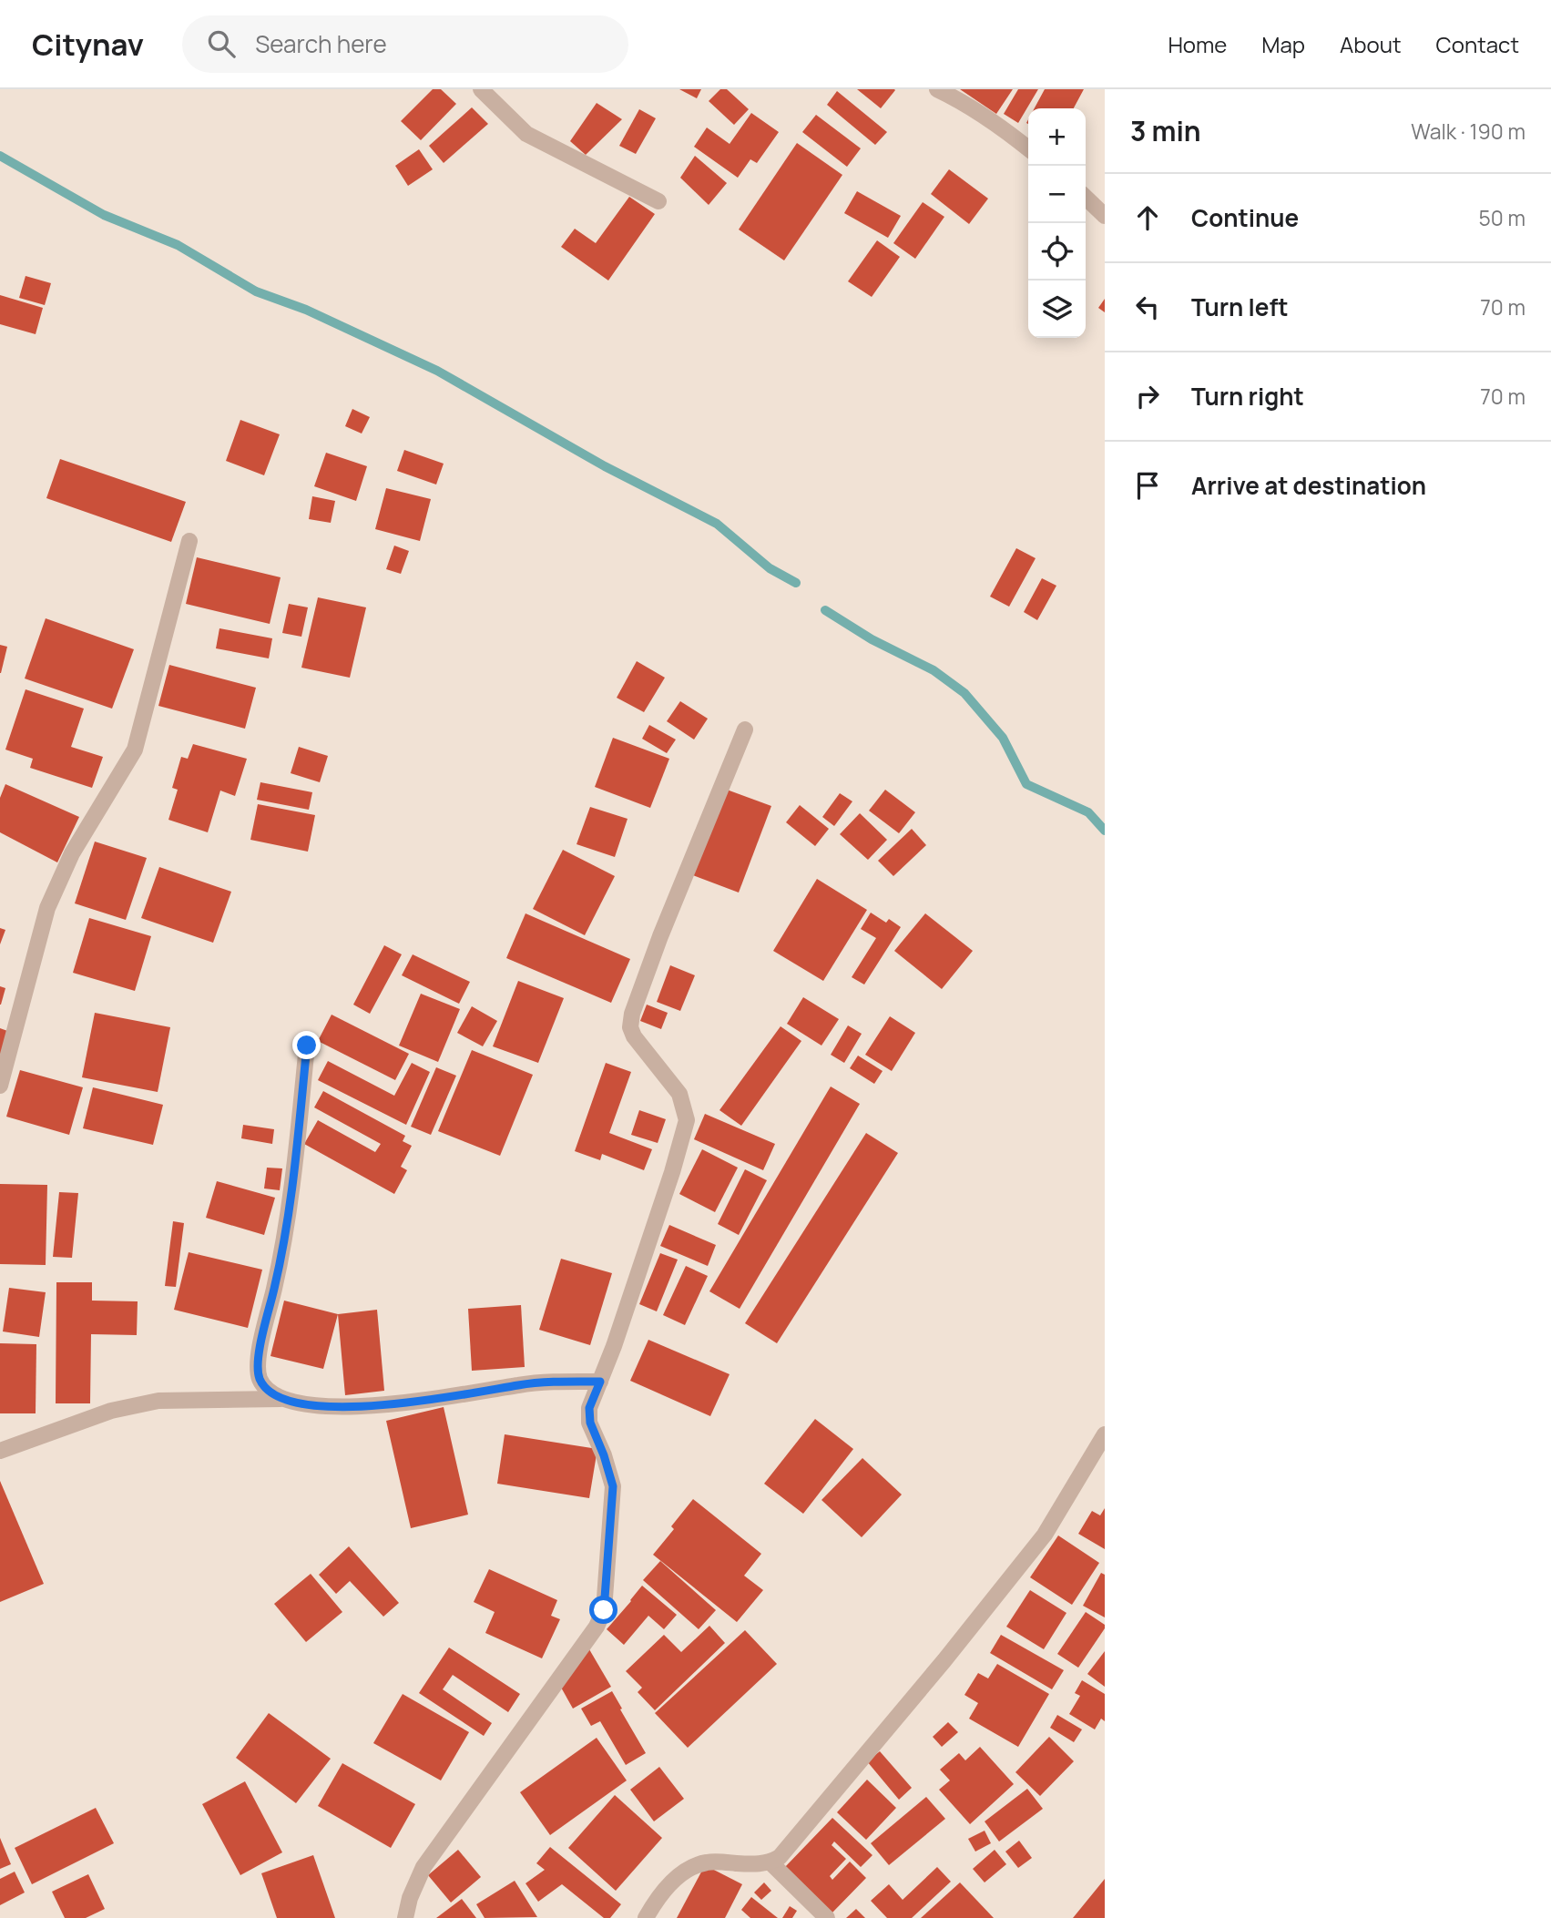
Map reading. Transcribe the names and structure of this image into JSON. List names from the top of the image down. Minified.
{"page":{"header":"Citynav","search":"Search here","nav":["Home","Map","About","Contact"],"heading":["3 min","Walk · 190 m"],"map_buttons":["+","−"],"list":[["Continue","50 m"],["Turn left","70 m"],["Turn right","70 m"],"Arrive at destination"]}}
